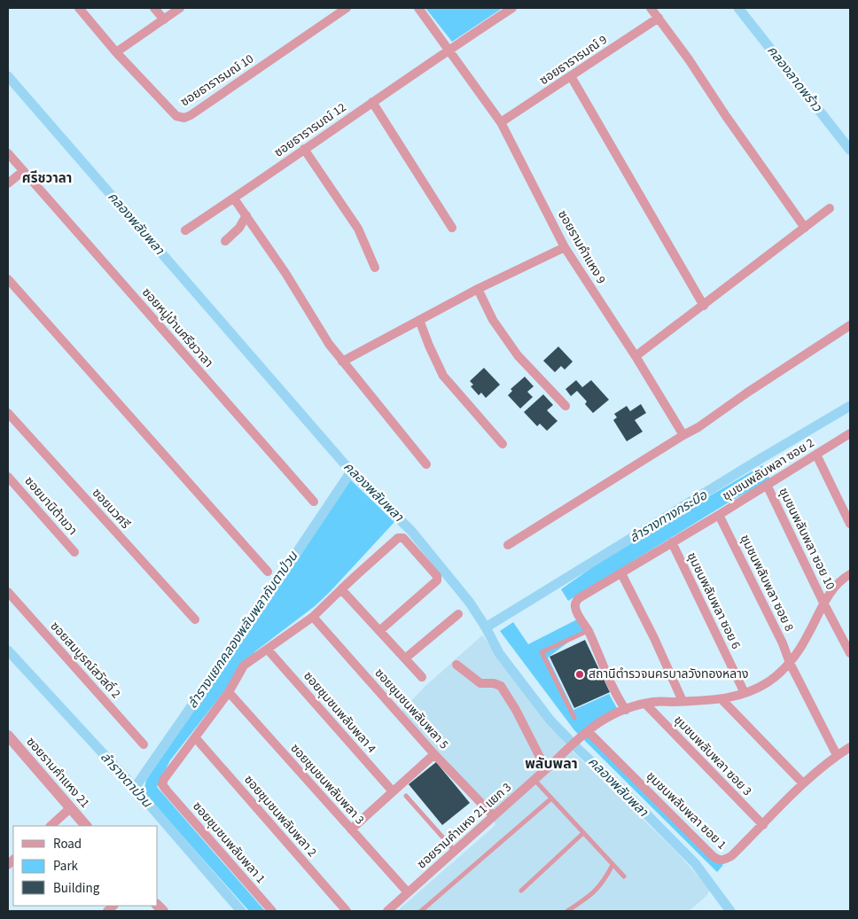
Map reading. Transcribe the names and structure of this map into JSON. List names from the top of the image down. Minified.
{"streets":{"street":["ซอยธารารมณ์ 9","ซอยธารารมณ์ 10","ซอยธารารมณ์ 12","ซอยรามคำแหง 9","ซอยหมู่บ้านศรีชวาลา","ชุมชนพลับพลา ซอย 2","ซอยมานิต้าขวา","ซอยนวศรี","ชุมชนพลับพลา ซอย 10","ชุมชนพลับพลา ซอย 8","ชุมชนพลับพลา ซอย 6","ซอยสมบูรณ์สวัสดิ์ 2","ซอยชุมชนพลับพลา 5","ซอยชุมชนพลับพลา 4","ชุมชนพลับพลา ซอย 3","ซอยรามคำแหง 21","ซอยชุมชนพลับพลา 3","ชุมชนพลับพลา ซอย 1","ซอยชุมชนพลับพลา 2","ซอยรามคำแหง 21 แยก 3","ซอยชุมชนพลับพลา 1"]},"crossings":[["ซอยธารารมณ์ 9","ซอยรามคำแหง 9"],["ซอยธารารมณ์ 12","ซอยรามคำแหง 9"],["ชุมชนพลับพลา ซอย 2","ชุมชนพลับพลา ซอย 10"],["ชุมชนพลับพลา ซอย 2","ชุมชนพลับพลา ซอย 8"],["ชุมชนพลับพลา ซอย 2","ชุมชนพลับพลา ซอย 6"],["ชุมชนพลับพลา ซอย 2","ซอยรามคำแหง 21 แยก 3"],["ชุมชนพลับพลา ซอย 10","ซอยรามคำแหง 21 แยก 3"],["ชุมชนพลับพลา ซอย 8","ชุมชนพลับพลา ซอย 1"],["ชุมชนพลับพลา ซอย 8","ซอยรามคำแหง 21 แยก 3"],["ชุมชนพลับพลา ซอย 6","ซอยรามคำแหง 21 แยก 3"],["ซอยชุมชนพลับพลา 5","ซอยรามคำแหง 21 แยก 3"],["ชุมชนพลับพลา ซอย 3","ชุมชนพลับพลา ซอย 1"],["ชุมชนพลับพลา ซอย 3","ซอยรามคำแหง 21 แยก 3"],["ซอยชุมชนพลับพลา 3","ซอยรามคำแหง 21 แยก 3"],["ชุมชนพลับพลา ซอย 1","ซอยรามคำแหง 21 แยก 3"],["ซอยชุมชนพลับพลา 2","ซอยชุมชนพลับพลา 1"]],"districts":["ศรีชวาลา","พลับพลา"],"water":["คลองลาดพร้าว","คลองพลับพลา","ลำรางทางกระบือ","ลำรางแยกคลองพลับพลากับตาป่วน","ลำรางตาป่วน"],"places":["สถานีตำรวจนครบาลวังทองหลาง"],"legend":["Road","Park","Building"]}
